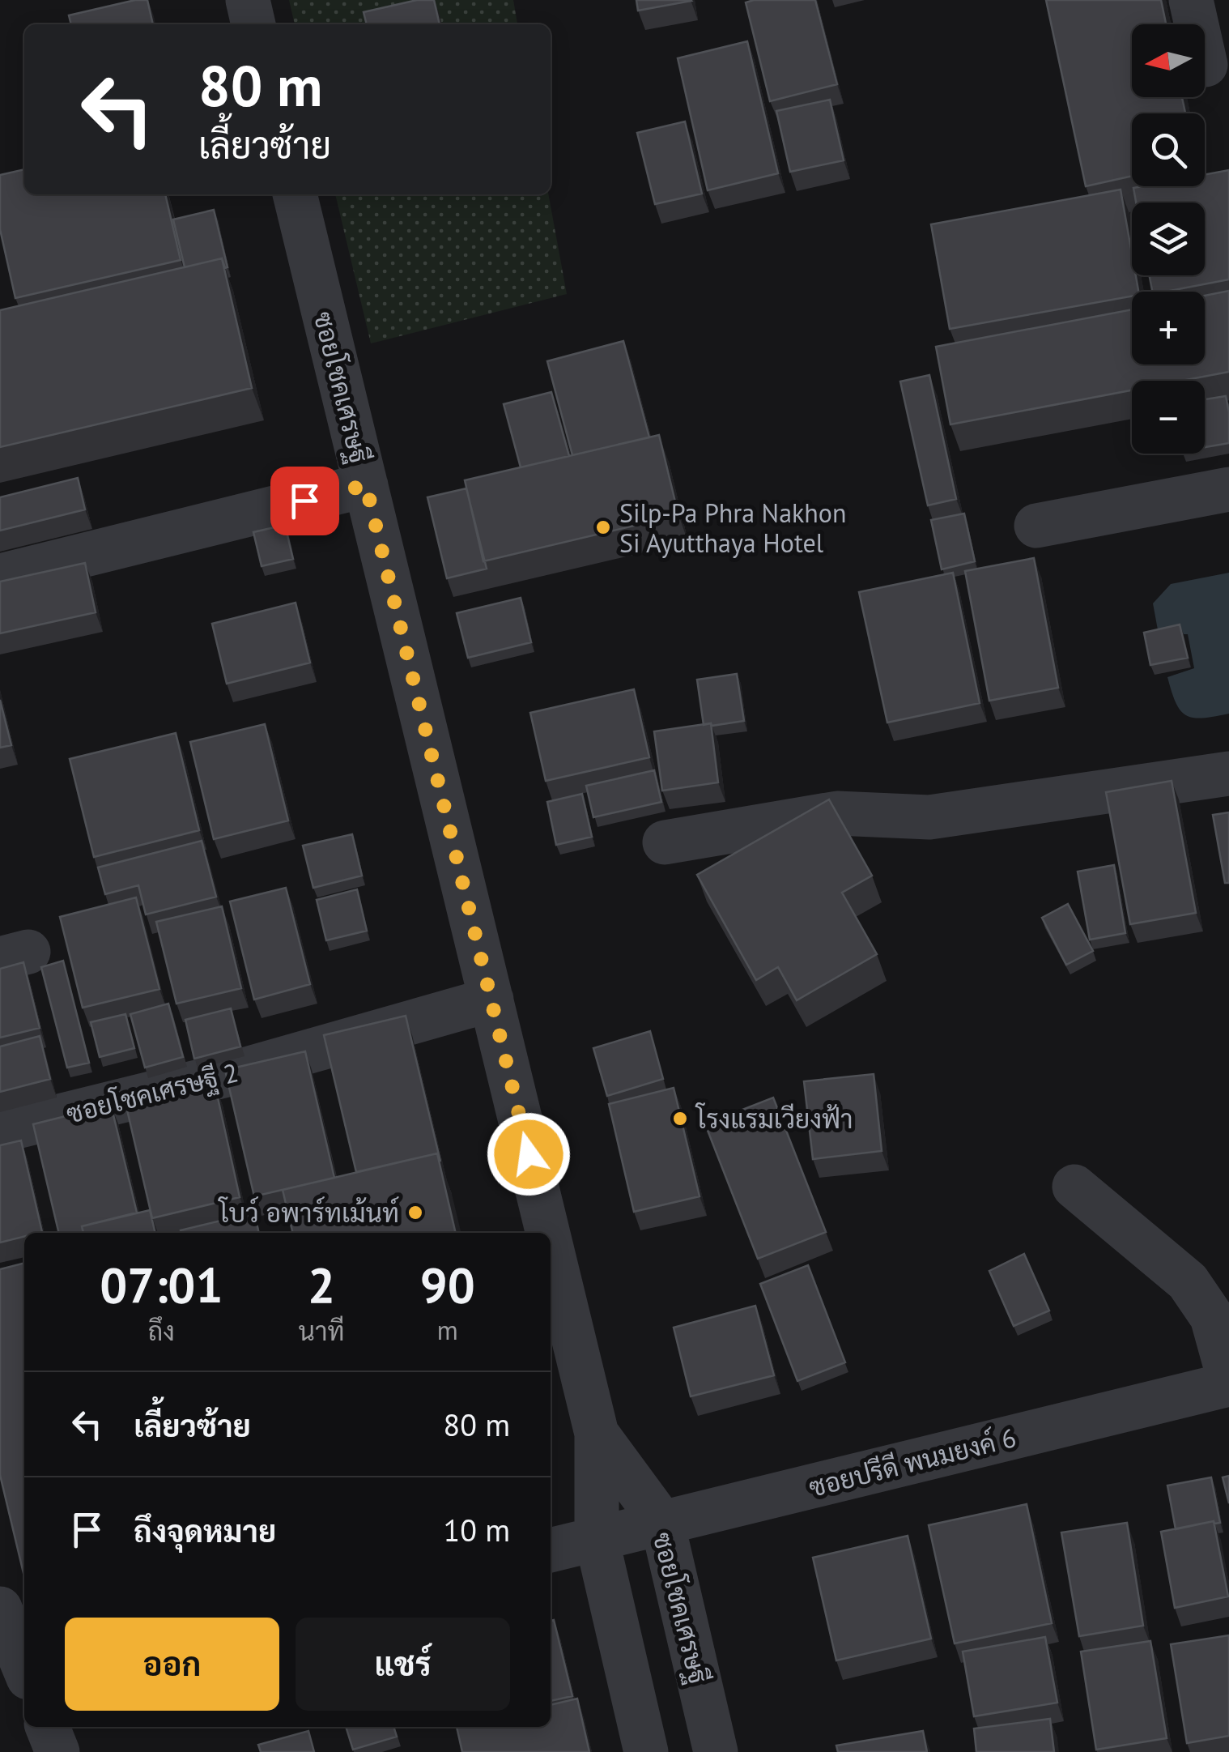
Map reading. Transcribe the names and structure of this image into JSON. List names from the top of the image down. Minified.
{"streets":{"street":["ซอยโชคเศรษฐี","ซอยโชคเศรษฐี 2","ซอยปรีดี พนมยงค์ 6"]},"crossings":[["ซอยโชคเศรษฐี","ซอยโชคเศรษฐี 2"],["ซอยโชคเศรษฐี","ซอยปรีดี พนมยงค์ 6"]],"places":["Silp-Pa Phra Nakhon Si Ayutthaya Hotel","โรงแรมเวียงฟ้า","โบว์ อพาร์ทเม้นท์"],"north":"left","page":{"map_buttons":["+","−"],"turn":["80 m","เลี้ยวซ้าย"],"eta":["07:01","ถึง","2","นาที","90","m"],"list":[{"name":"เลี้ยวซ้าย","value":"80 m"},{"name":"ถึงจุดหมาย","value":"10 m"}],"buttons":["ออก","แชร์"]}}
